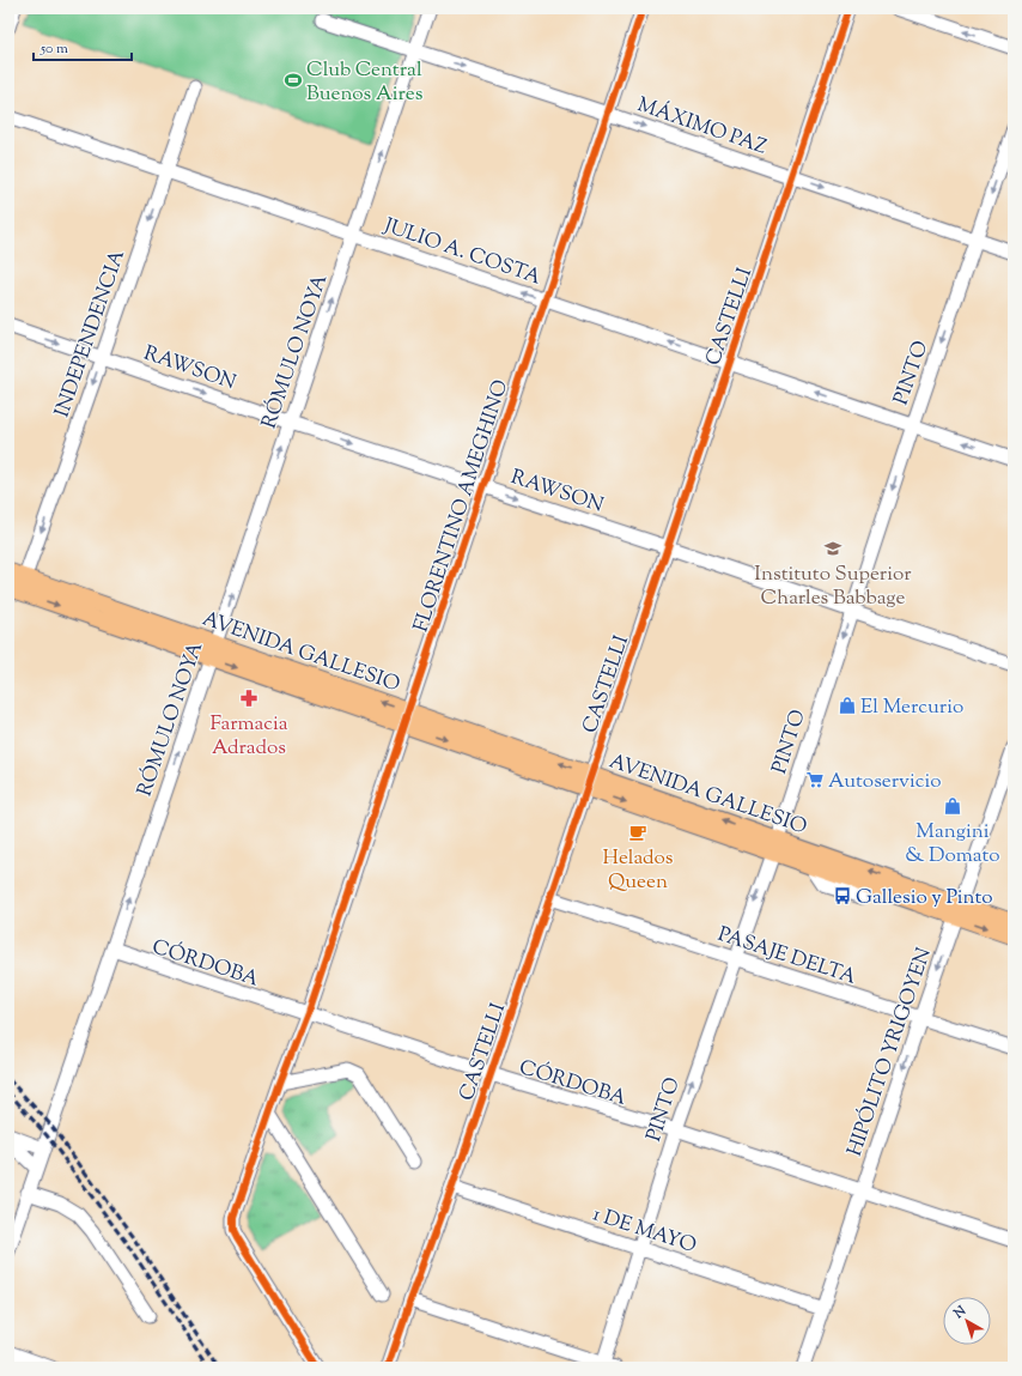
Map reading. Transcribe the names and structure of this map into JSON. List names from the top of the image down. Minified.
{"streets":{"main road":["AVENIDA GALLESIO"],"street":["MÁXIMO PAZ","JULIO A. COSTA","CASTELLI","INDEPENDENCIA","RÓMULO NOYA","RAWSON","PINTO","FLORENTINO AMEGHINO","PASAJE DELTA","CÓRDOBA","HIPÓLITO YRIGOYEN","1 DE MAYO"]},"crossings":[["MÁXIMO PAZ","CASTELLI"],["MÁXIMO PAZ","RÓMULO NOYA"],["MÁXIMO PAZ","PINTO"],["MÁXIMO PAZ","FLORENTINO AMEGHINO"],["JULIO A. COSTA","CASTELLI"],["JULIO A. COSTA","INDEPENDENCIA"],["JULIO A. COSTA","RÓMULO NOYA"],["JULIO A. COSTA","PINTO"],["JULIO A. COSTA","FLORENTINO AMEGHINO"],["CASTELLI","RAWSON"],["CASTELLI","AVENIDA GALLESIO"],["CASTELLI","PASAJE DELTA"],["CASTELLI","CÓRDOBA"],["CASTELLI","1 DE MAYO"],["INDEPENDENCIA","RAWSON"],["INDEPENDENCIA","AVENIDA GALLESIO"],["RÓMULO NOYA","RAWSON"],["RÓMULO NOYA","AVENIDA GALLESIO"],["RÓMULO NOYA","CÓRDOBA"],["RAWSON","PINTO"],["RAWSON","FLORENTINO AMEGHINO"],["PINTO","AVENIDA GALLESIO"],["PINTO","PASAJE DELTA"],["PINTO","CÓRDOBA"],["PINTO","1 DE MAYO"],["FLORENTINO AMEGHINO","AVENIDA GALLESIO"],["FLORENTINO AMEGHINO","CÓRDOBA"],["AVENIDA GALLESIO","HIPÓLITO YRIGOYEN"],["PASAJE DELTA","HIPÓLITO YRIGOYEN"],["CÓRDOBA","HIPÓLITO YRIGOYEN"],["HIPÓLITO YRIGOYEN","1 DE MAYO"]],"one_way":["MÁXIMO PAZ","JULIO A. COSTA","INDEPENDENCIA","RÓMULO NOYA","RAWSON","HIPÓLITO YRIGOYEN"],"places":{"sports":["Club Central Buenos Aires"],"school or university":["Instituto Superior Charles Babbage"],"pharmacy":["Farmacia Adrados"],"shop":["El Mercurio","Mangini & Domato"],"supermarket":["Autoservicio"],"cafe":["Helados Queen"],"bus stop":["Gallesio y Pinto"]},"scale_bar":"50 m","north":"top left"}
